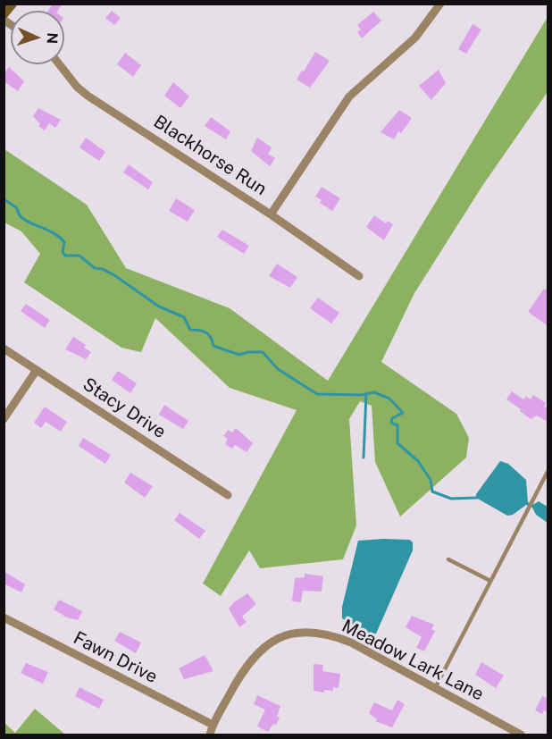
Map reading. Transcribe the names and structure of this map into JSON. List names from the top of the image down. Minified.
{"streets":{"street":["Blackhorse Run","Stacy Drive","Fawn Drive","Meadow Lark Lane"]},"crossings":[["Fawn Drive","Meadow Lark Lane"]],"north":"right"}
